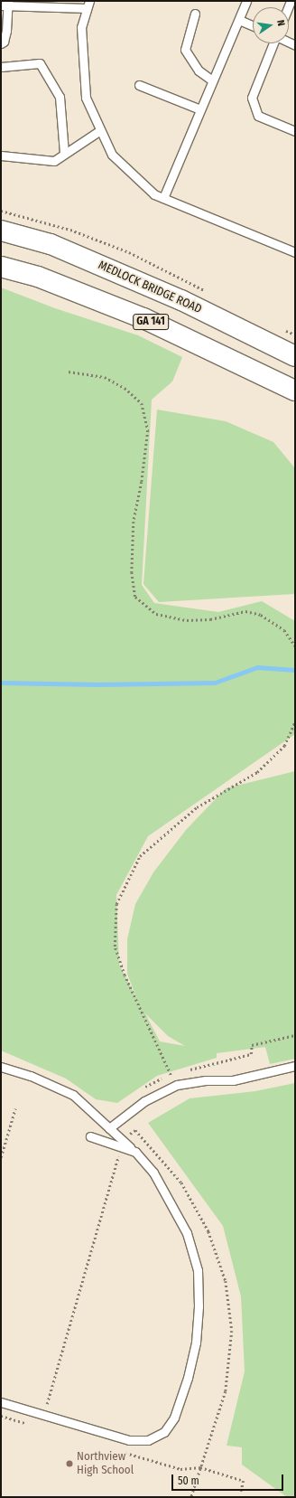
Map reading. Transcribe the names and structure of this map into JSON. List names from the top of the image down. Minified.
{"streets":{"highway":["MEDLOCK BRIDGE ROAD","GA 141"]},"places":["Northview High School"],"scale_bar":"50 m","north":"right"}
